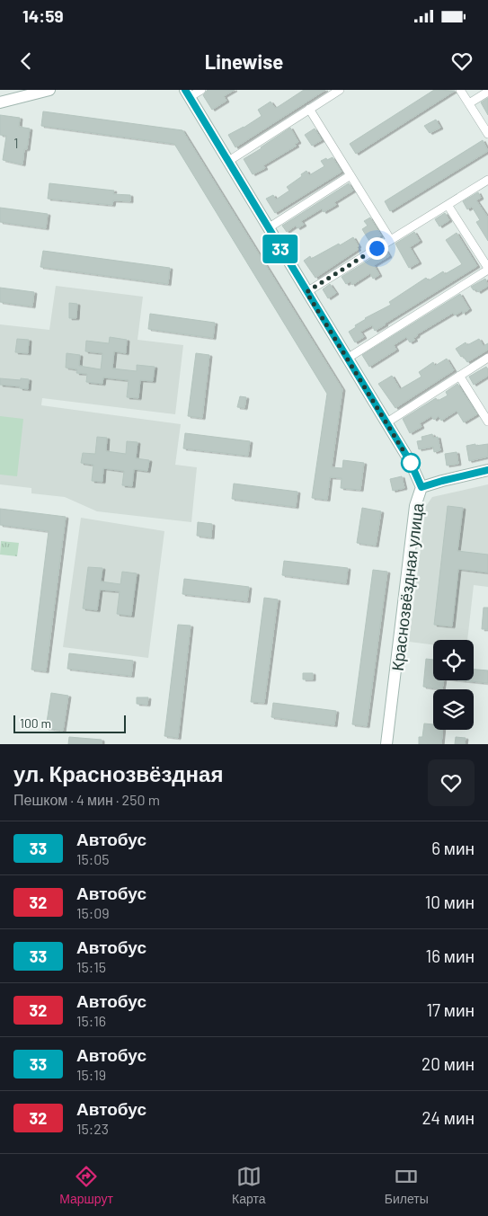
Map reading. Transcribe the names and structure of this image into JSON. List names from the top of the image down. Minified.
{"streets":{"street":["Краснозвёздная улица"]},"lines":["bus line 33"],"house_numbers":["1"],"scale_bar":"100 m","page":{"status":"14:59","header":"Linewise","on_map":"33","scale":"100 m","heading":["ул. Краснозвёздная","Пешком · 4 мин · 250 m"],"list":[{"mark":"33","name":"Автобус","note":"15:05","value":"6 мин"},{"mark":"32","name":"Автобус","note":"15:09","value":"10 мин"},{"mark":"33","name":"Автобус","note":"15:15","value":"16 мин"},{"mark":"32","name":"Автобус","note":"15:16","value":"17 мин"},{"mark":"33","name":"Автобус","note":"15:19","value":"20 мин"},{"mark":"32","name":"Автобус","note":"15:23","value":"24 мин"}],"tabs":["Маршрут","Карта","Билеты"]}}
